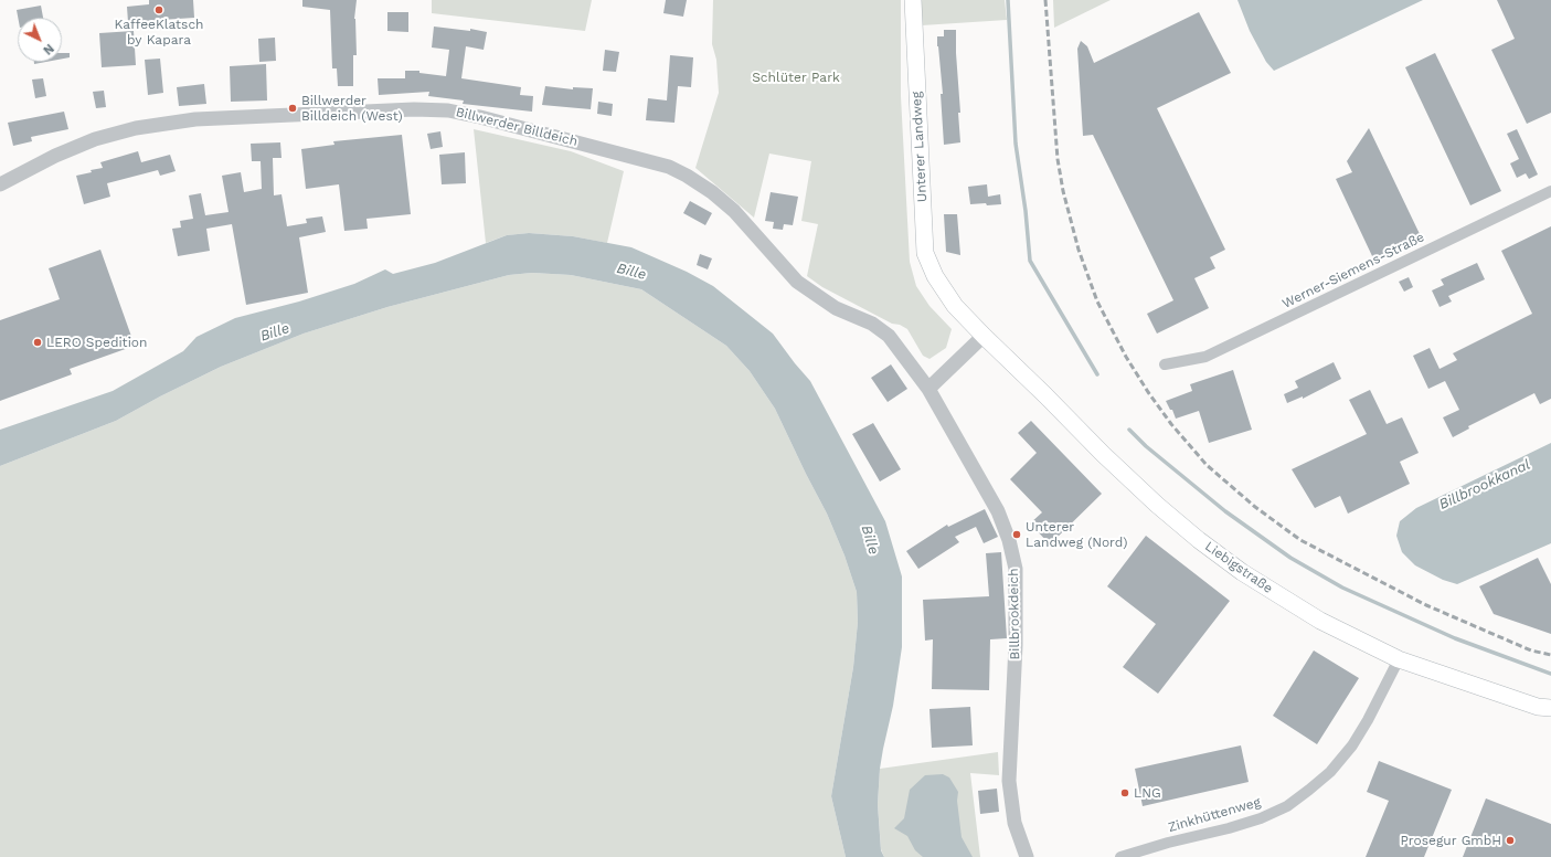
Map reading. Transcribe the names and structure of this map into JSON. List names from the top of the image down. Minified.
{"streets":{"main road":["Unterer Landweg","Liebigstraße"],"street":["Billwerder Billdeich","Werner-Siemens-Straße","Billbrookdeich","Zinkhüttenweg"]},"crossings":[["Billwerder Billdeich","Billbrookdeich"],["Unterer Landweg","Liebigstraße"],["Liebigstraße","Zinkhüttenweg"]],"water":["Bille","Billbrookkanal"],"parks":["Schlüter Park"],"places":["KaffeeKlatsch by Kapara","Billwerder Billdeich (West)","LERO Spedition","Unterer Landweg (Nord)","LNG","Prosegur GmbH"],"north":"bottom right"}
